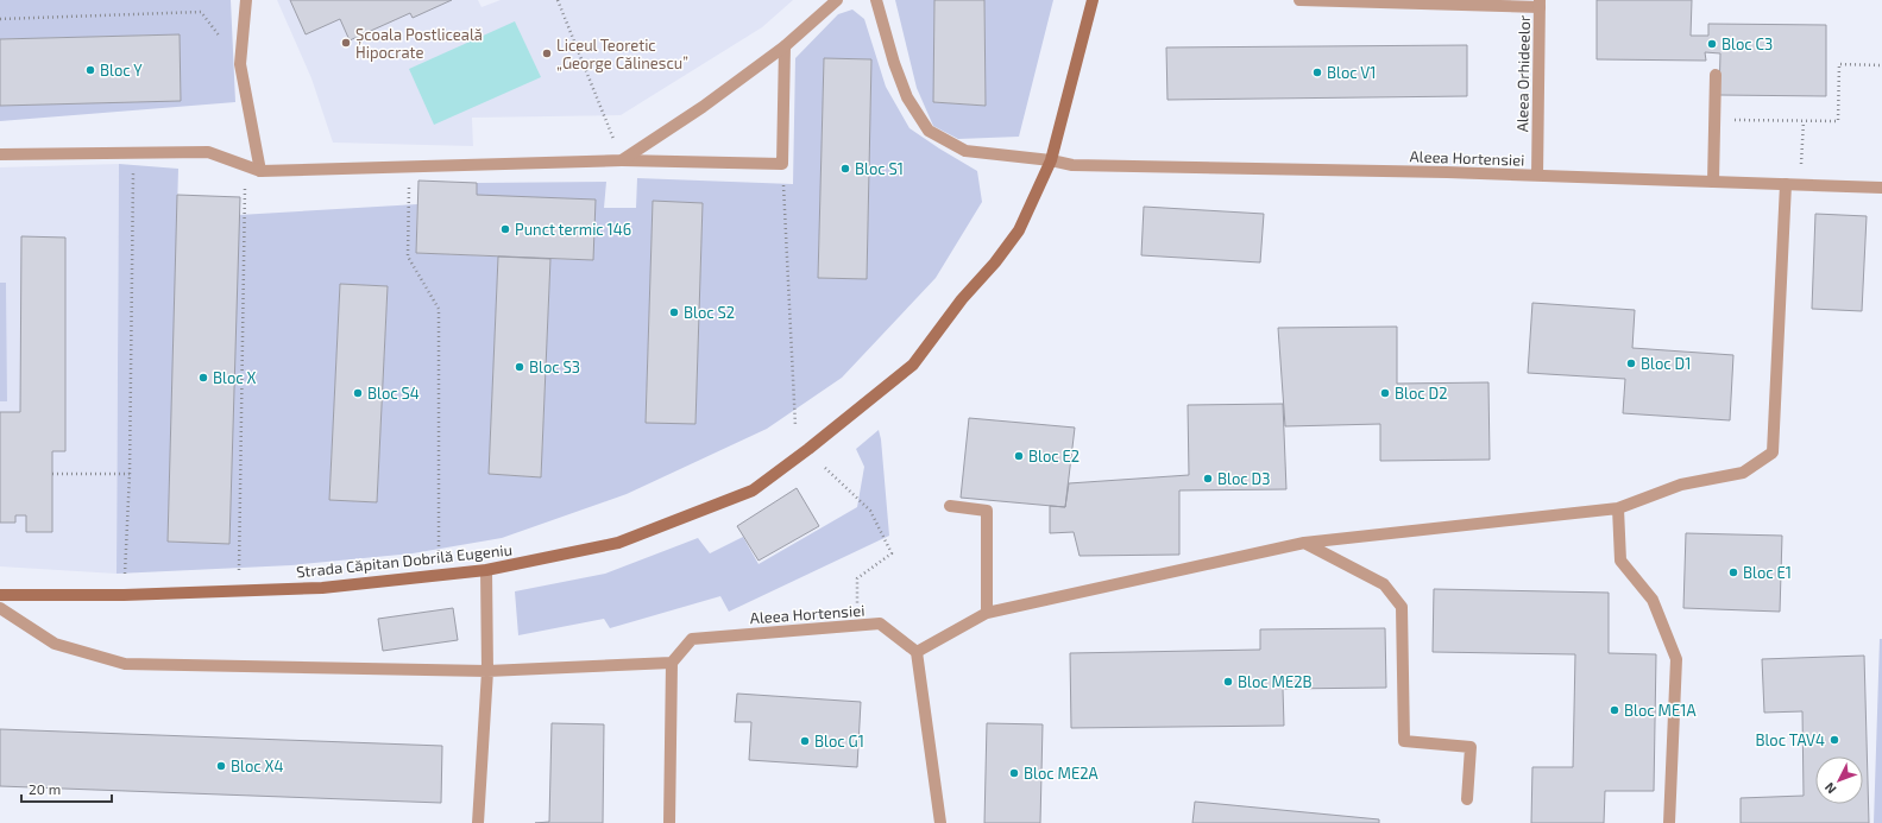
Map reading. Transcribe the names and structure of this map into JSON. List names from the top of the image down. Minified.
{"streets":{"street":["Aleea Orhideelor","Aleea Hortensiei","Strada Căpitan Dobrilă Eugeniu"]},"crossings":[["Aleea Orhideelor","Aleea Hortensiei"],["Aleea Hortensiei","Strada Căpitan Dobrilă Eugeniu"]],"places":["Școala Postliceală Hipocrate","Bloc C3","Liceul Teoretic „George Călinescu”","Bloc Y","Bloc V1","Bloc S1","Punct termic 146","Bloc S2","Bloc D1","Bloc S3","Bloc X","Bloc S4","Bloc D2","Bloc E2","Bloc D3","Bloc E1","Bloc ME2B","Bloc ME1A","Bloc TAV4","Bloc G1","Bloc X4","Bloc ME2A"],"scale_bar":"20 m","north":"bottom left"}
